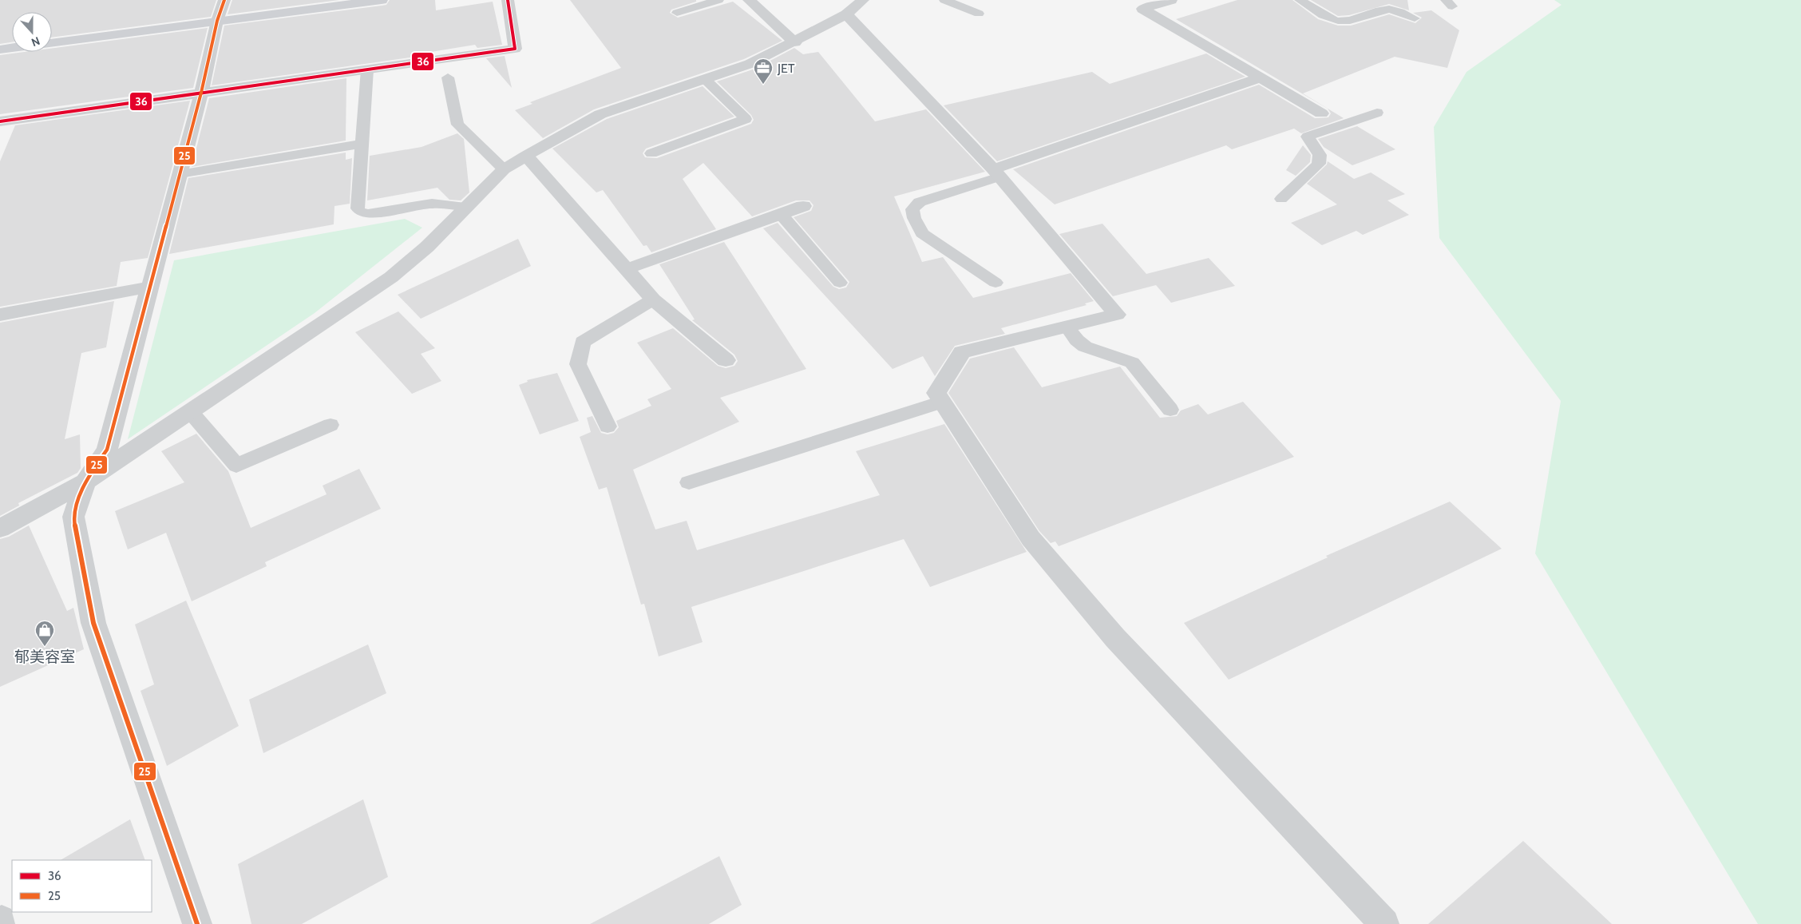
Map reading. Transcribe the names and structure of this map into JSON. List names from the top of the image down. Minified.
{"places":{"office":["JET"],"shop":["郁美容室"]},"lines":["transit line 36","transit line 25"],"legend":["36","25"],"north":"bottom"}
